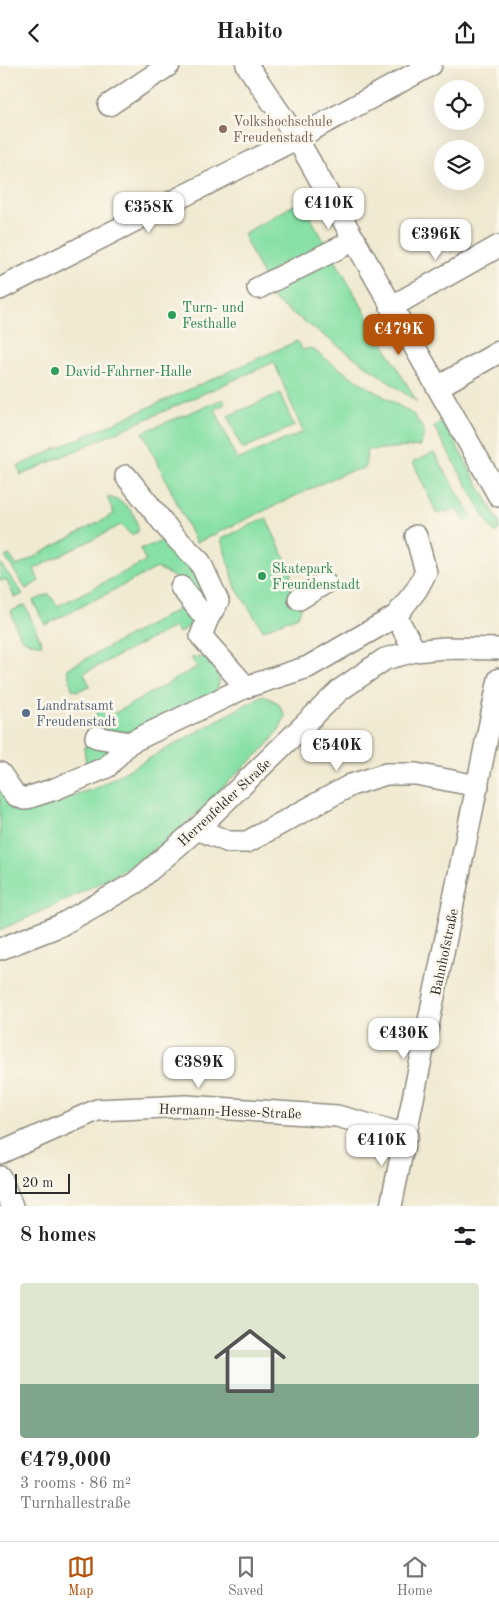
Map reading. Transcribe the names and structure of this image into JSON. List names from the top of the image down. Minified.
{"streets":{"street":["Herrenfelder Straße","Bahnhofstraße","Hermann-Hesse-Straße"]},"crossings":[["Bahnhofstraße","Hermann-Hesse-Straße"]],"places":["Volkshochschule Freudenstadt","Turn- und Festhalle","David-Fahrner-Halle","Skatepark Freundenstadt","Landratsamt Freudenstadt"],"scale_bar":"20 m","page":{"header":"Habito","price":["€410K","€358K","€396K","€479K","€540K","€430K","€389K","€410K"],"scale":"20 m","heading":"8 homes","list":[{"name":"€479,000","note":"3 rooms · 86 m² · Turnhallestraße"}],"tabs":["Map","Saved","Home"]}}
